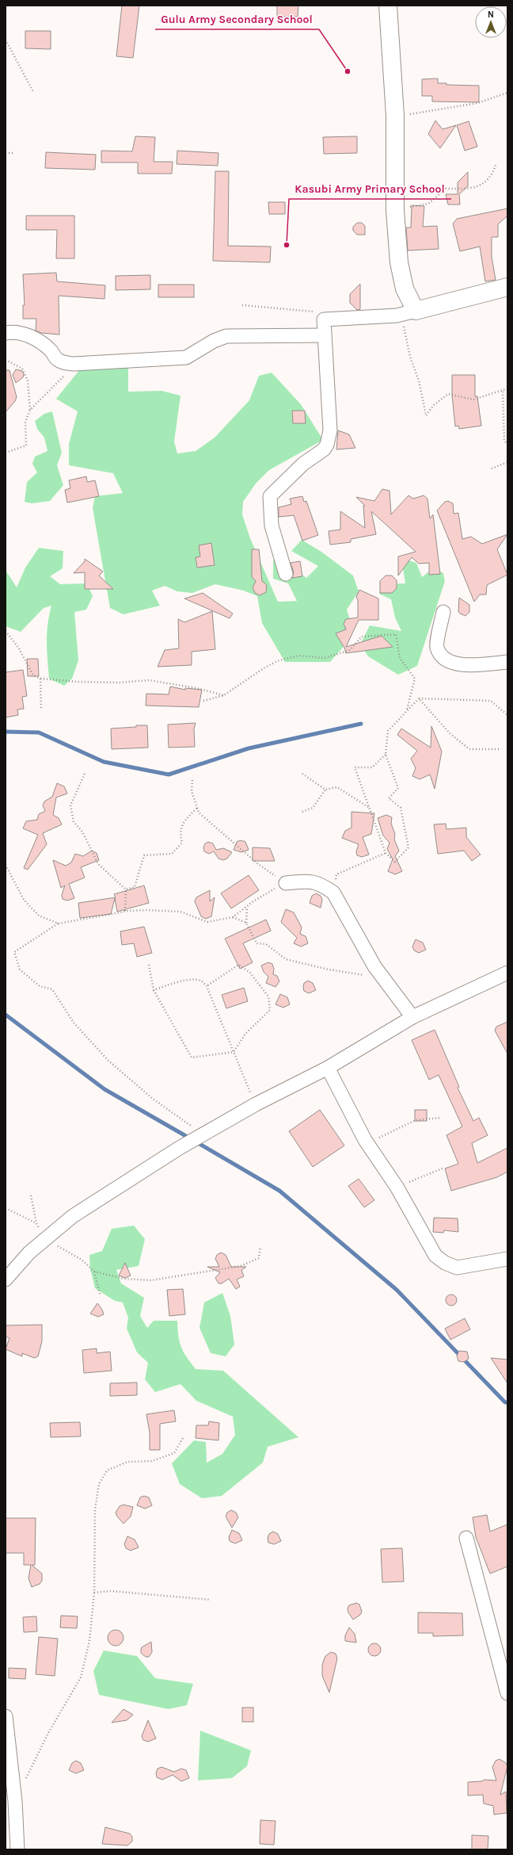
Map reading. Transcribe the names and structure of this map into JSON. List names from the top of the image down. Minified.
{"places":["Gulu Army Secondary School","Kasubi Army Primary School"],"north":"top"}
